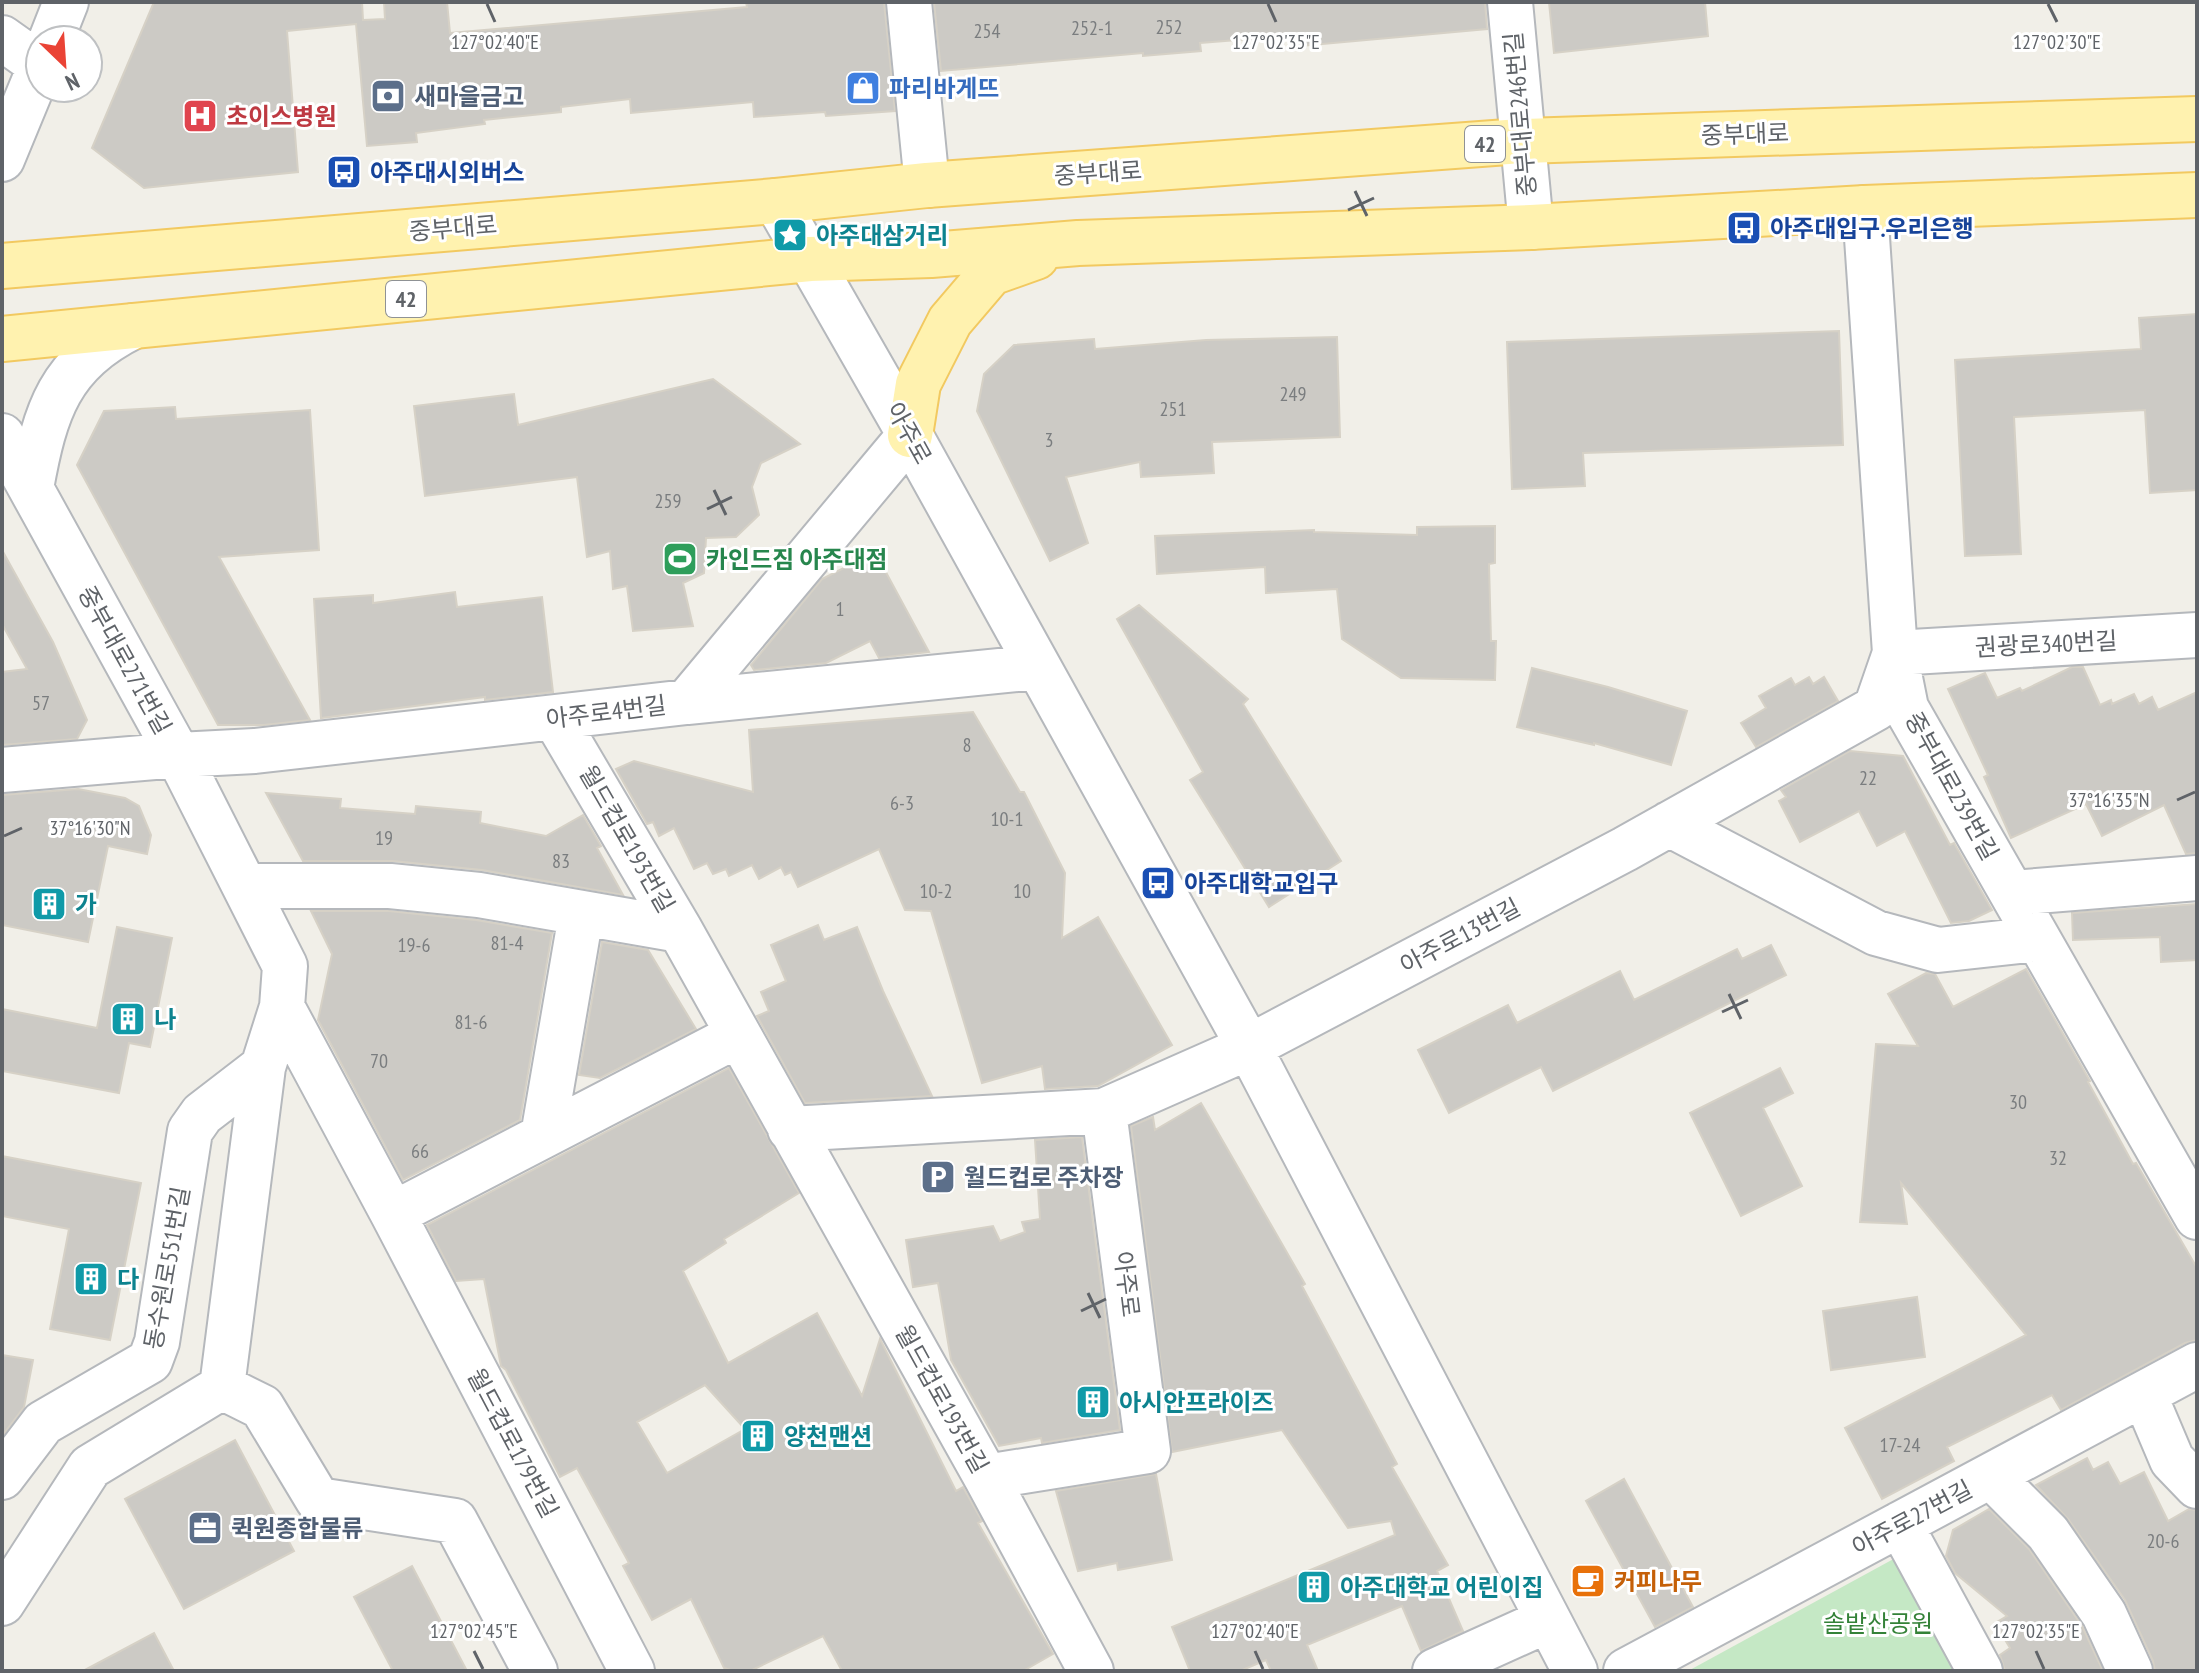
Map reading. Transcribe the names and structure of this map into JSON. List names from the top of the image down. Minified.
{"streets":{"main road":["중부대로","42"],"street":["중부대로246번길","아주로","권광로340번길","중부대로271번길","아주로4번길","중부대로239번길","월드컵로193번길","아주로13번길","동수원로551번길","월드컵로179번길","아주로27번길"]},"crossings":[["중부대로246번길","중부대로"],["중부대로246번길","42"],["중부대로","아주로"],["42","아주로"],["42","중부대로239번길"],["아주로","아주로4번길"],["아주로","월드컵로193번길"],["아주로","아주로13번길"],["권광로340번길","중부대로239번길"],["권광로340번길","아주로13번길"],["중부대로271번길","아주로4번길"],["중부대로271번길","동수원로551번길"],["중부대로271번길","월드컵로179번길"],["아주로4번길","월드컵로193번길"],["중부대로239번길","아주로13번길"]],"parks":["솔밭산공원"],"places":{"shop":["파리바게뜨"],"bank":["새마을금고"],"hospital":["초이스병원"],"bus stop":["아주대시외버스","아주대입구.우리은행","아주대학교입구"],"place":["아주대삼거리"],"sports":["카인드짐 아주대점"],"building":["가","나","다","아시안프라이즈","양천맨션","아주대학교 어린이집"],"parking":["월드컵로 주차장"],"office":["퀵원종합물류"],"cafe":["커피나무"]},"house_numbers":["252","252-1","254","249","251","3","259","1","57","8","22","6-3","10-1","19","83","10-2","10","81-4","19-6","81-6","70","30","66","32","17-24","20-6"],"north":"bottom right","coordinates":["127°02'40\"E","127°02'35\"E","127°02'30\"E","37°16'35\"N","37°16'30\"N","127°02'45\"E"]}
